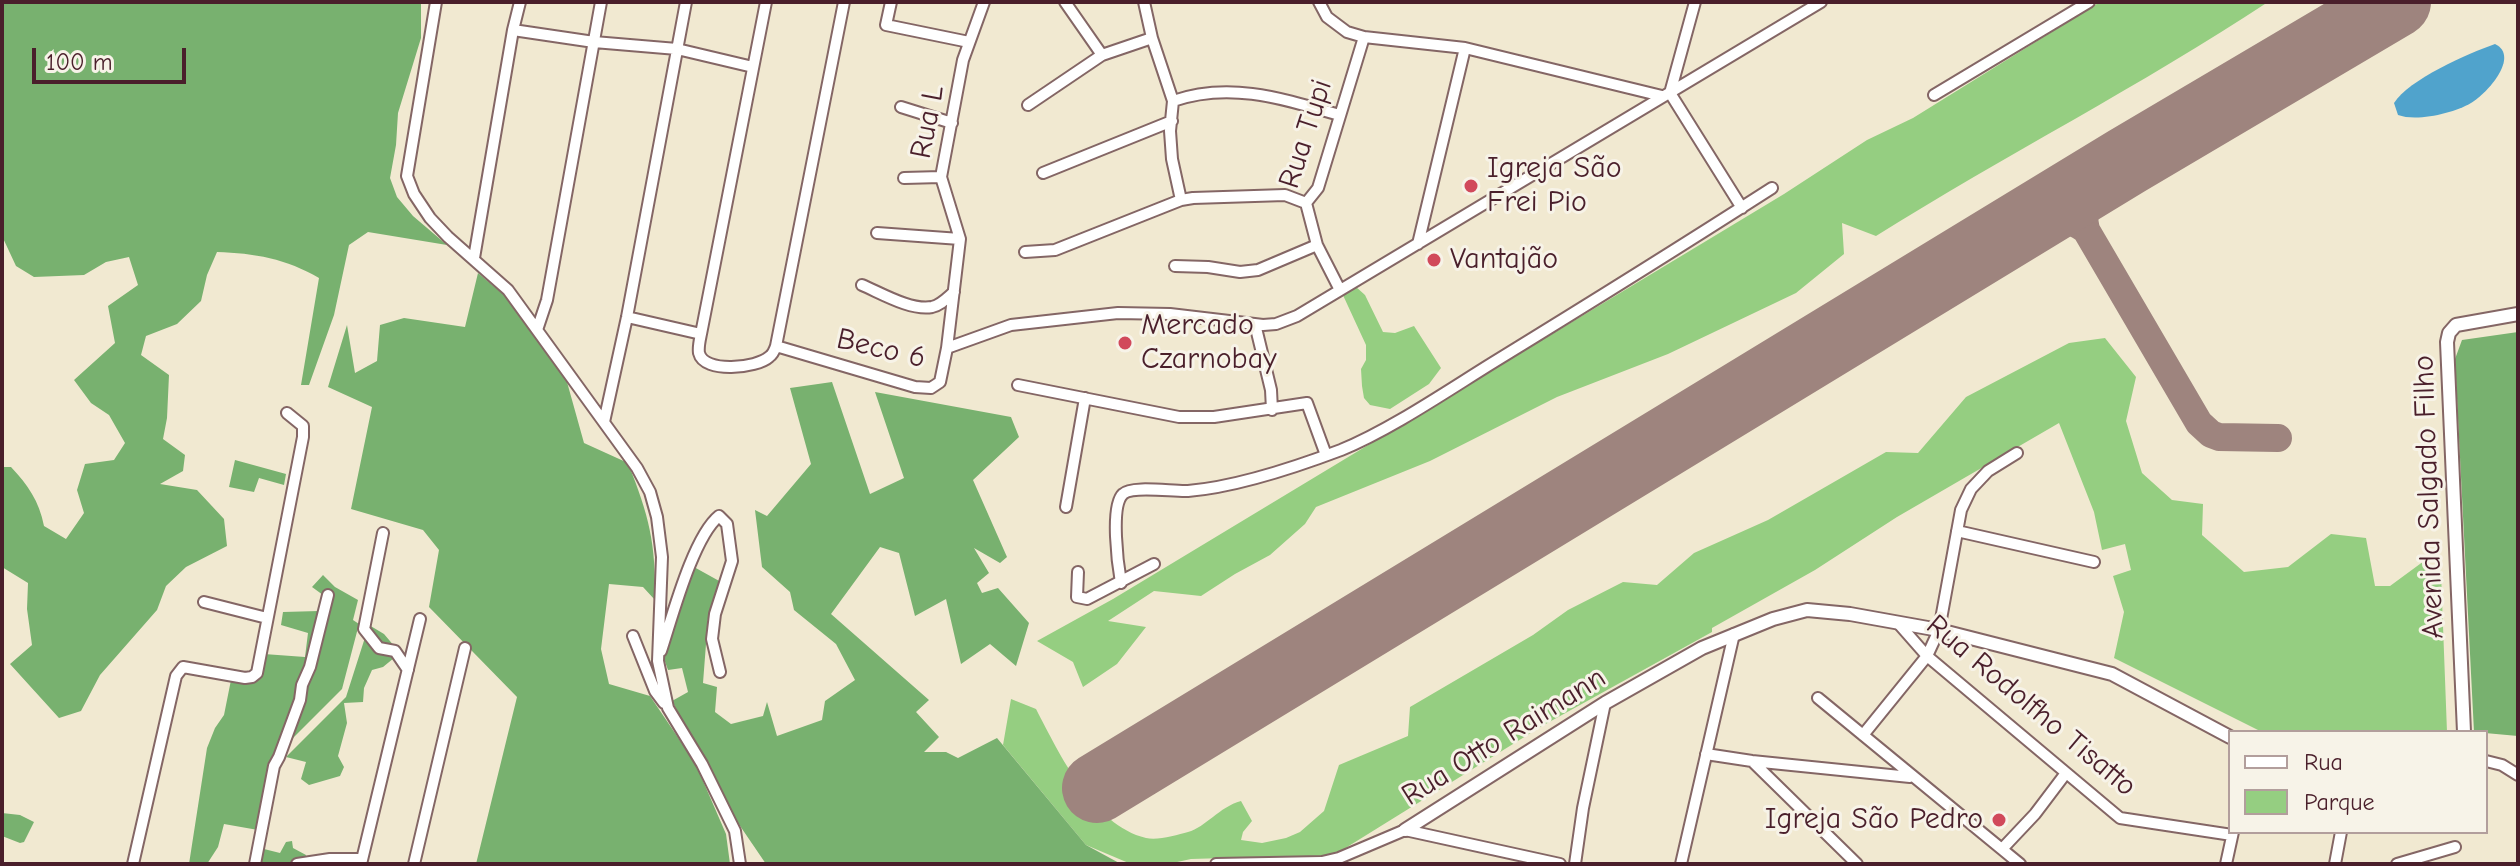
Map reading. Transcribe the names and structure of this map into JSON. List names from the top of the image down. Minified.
{"streets":{"street":["Rua L","Rua Tupi","Beco 6","Avenida Salgado Filho","Rua Rodolfho Tisatto","Rua Otto Raimann"]},"crossings":[["Rua L","Beco 6"],["Rua Rodolfho Tisatto","Rua Otto Raimann"]],"places":["Igreja São Frei Pio","Vantajão","Mercado Czarnobay","Igreja São Pedro"],"legend":["Rua","Parque"],"scale_bar":"100 m"}
